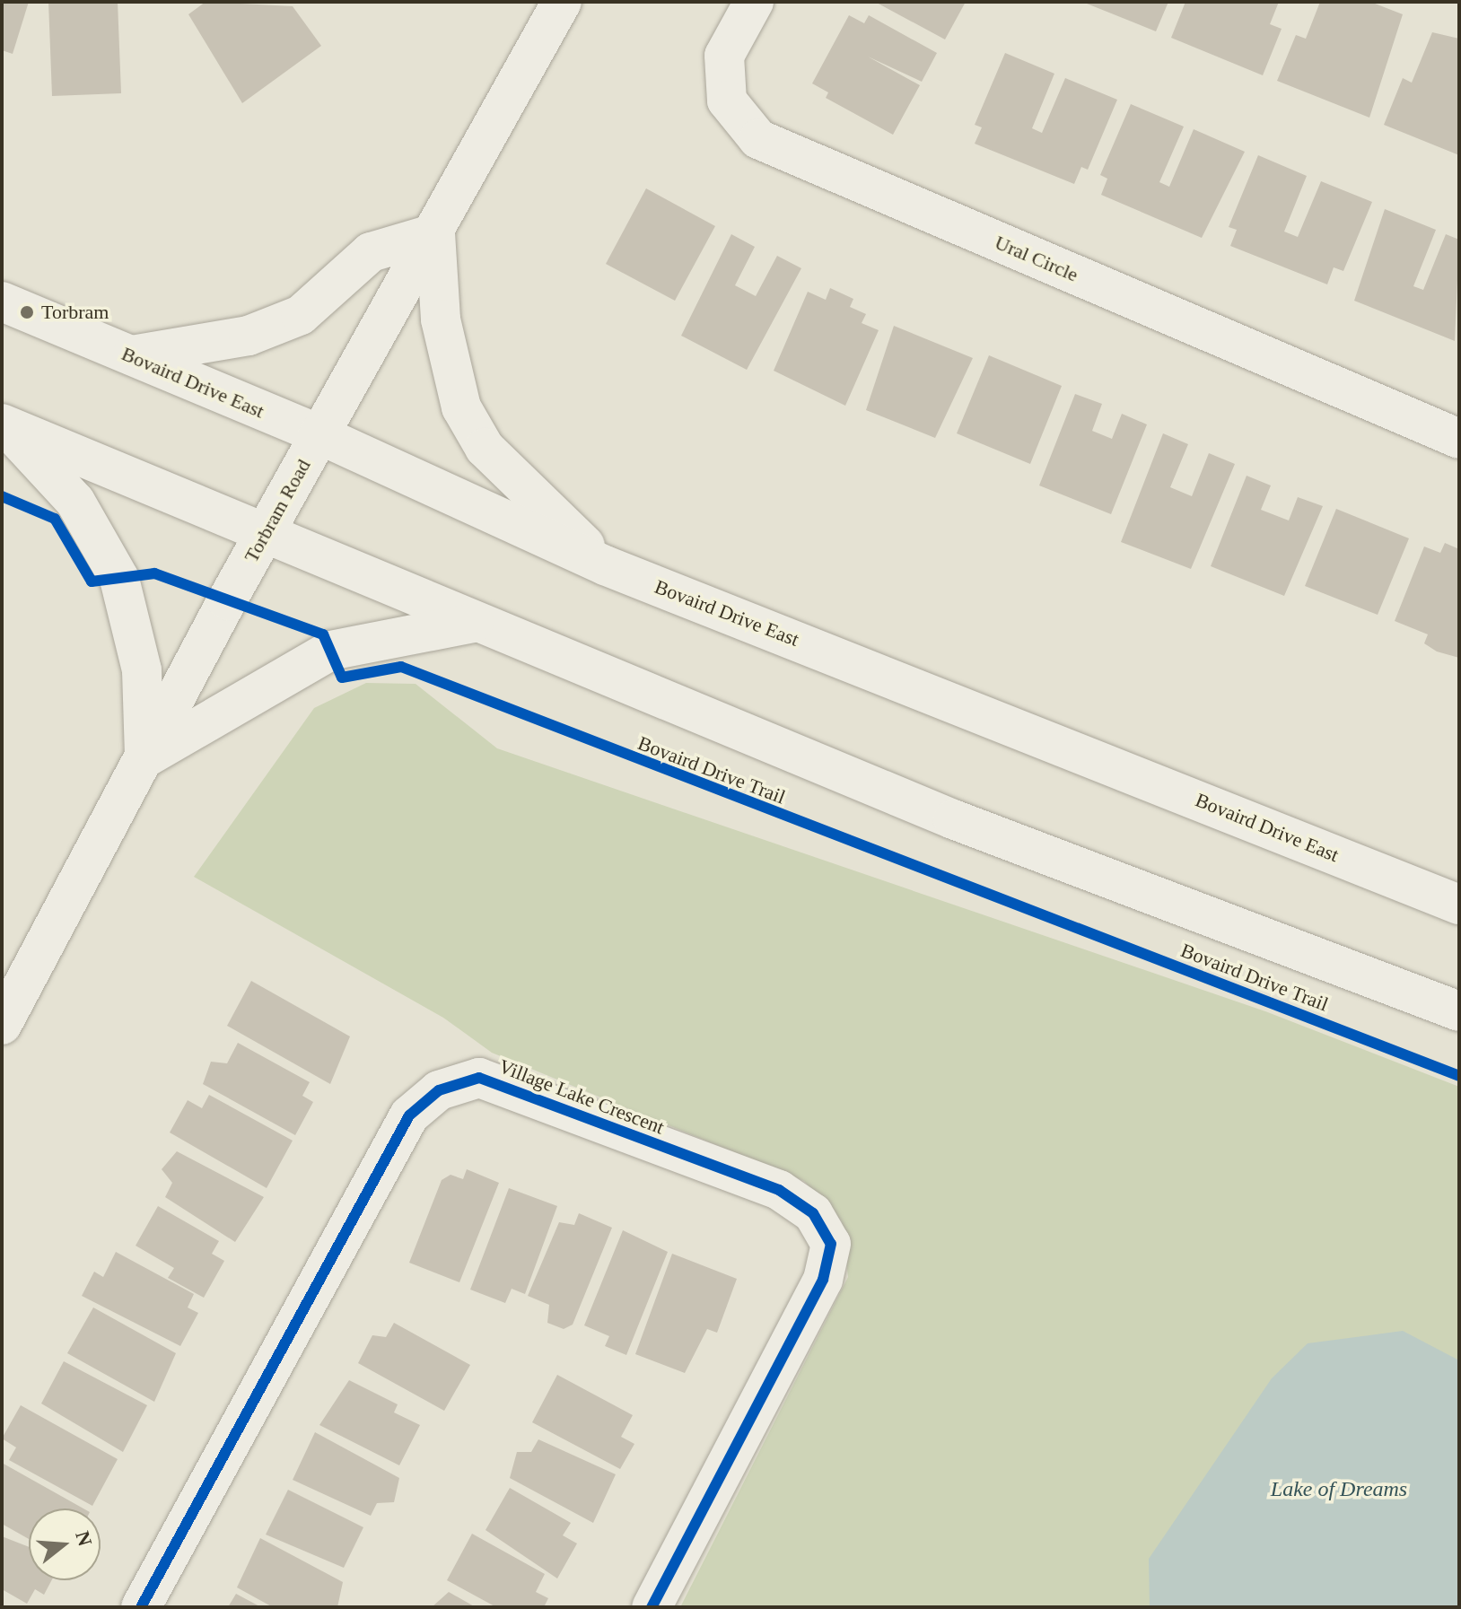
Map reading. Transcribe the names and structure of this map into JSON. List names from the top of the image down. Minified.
{"streets":{"main road":["Ural Circle","Bovaird Drive East","Torbram Road","Village Lake Crescent"],"cycle path":["Bovaird Drive Trail"]},"crossings":[["Bovaird Drive East","Torbram Road"]],"water":["Lake of Dreams"],"places":["Torbram"],"north":"right"}
